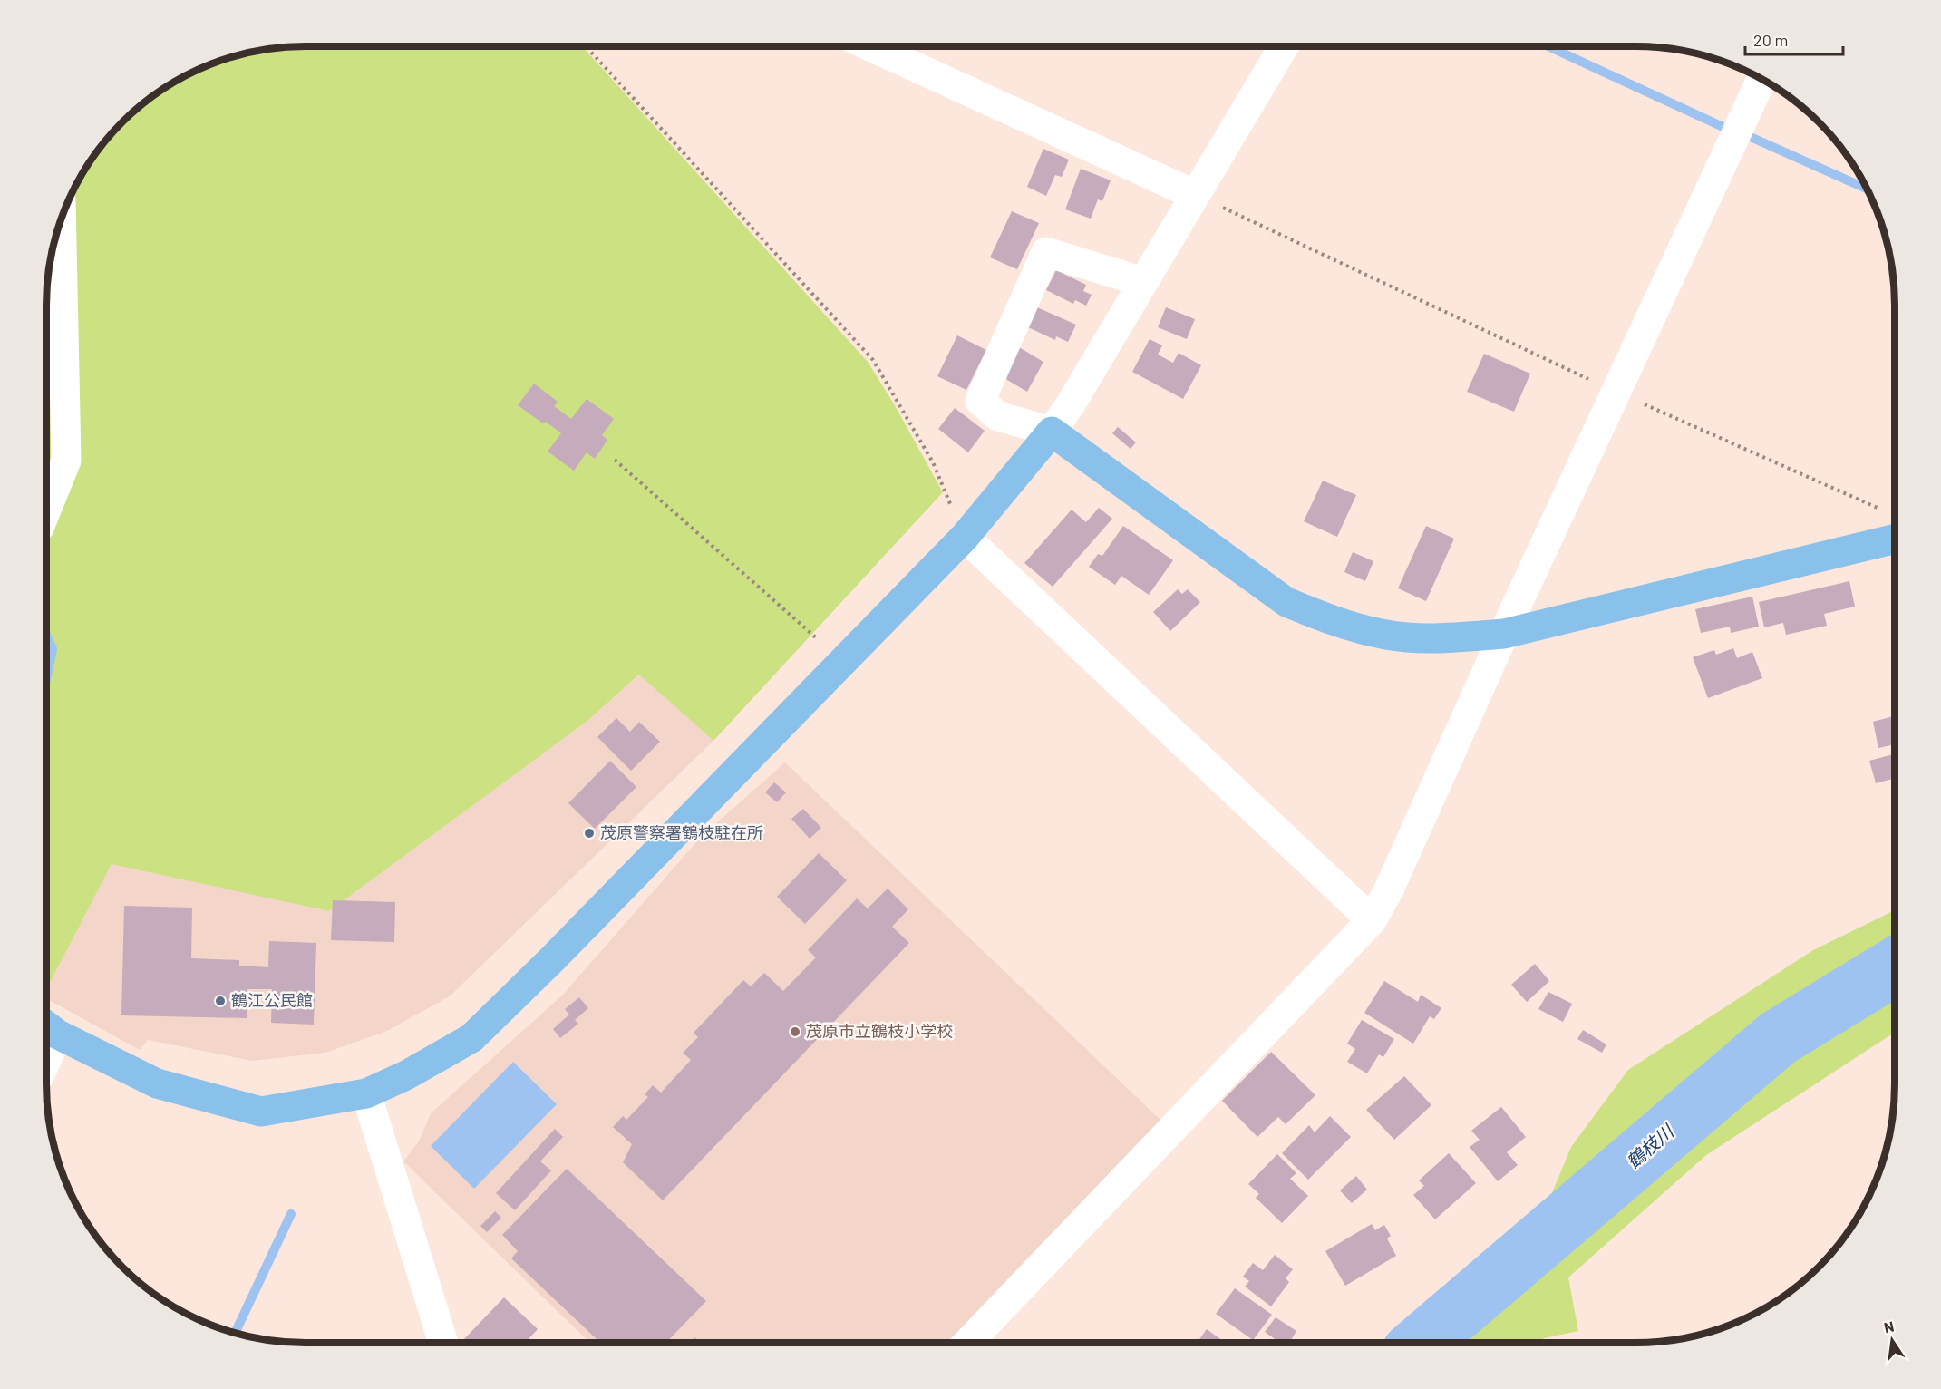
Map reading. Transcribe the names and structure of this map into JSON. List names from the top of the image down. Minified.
{"water":["鶴枝川"],"places":["茂原警察署鶴枝駐在所","鶴江公民館","茂原市立鶴枝小学校"],"scale_bar":"20 m","north":"top"}
